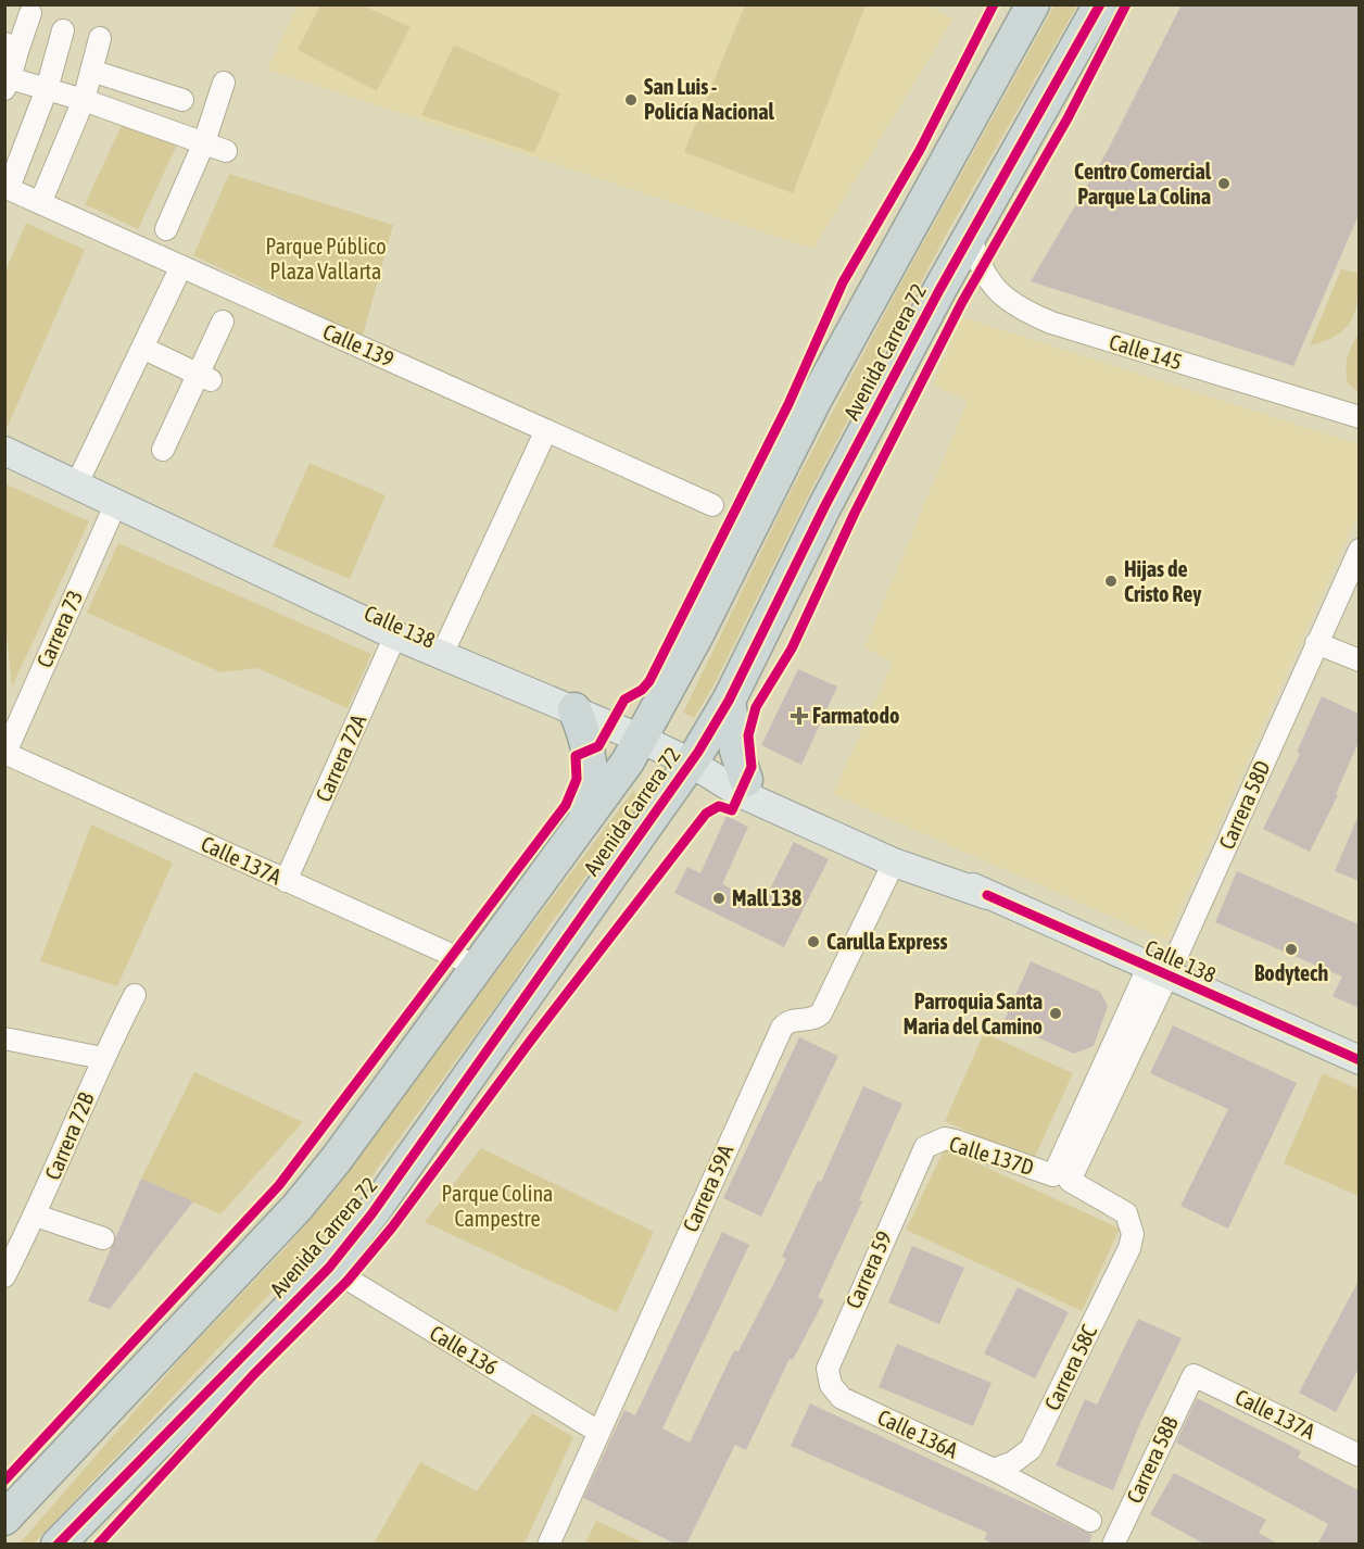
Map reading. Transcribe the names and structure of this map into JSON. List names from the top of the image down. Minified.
{"streets":{"highway":["Avenida Carrera 72"],"main road":["Calle 138"],"street":["Calle 139","Calle 145","Carrera 73","Carrera 72A","Carrera 58D","Calle 137A","Carrera 72B","Calle 137D","Carrera 59A","Carrera 59","Calle 136","Carrera 58C","Calle 136A","Carrera 58B"]},"crossings":[["Avenida Carrera 72","Calle 145"],["Avenida Carrera 72","Calle 138"],["Avenida Carrera 72","Calle 137A"],["Avenida Carrera 72","Calle 136"],["Calle 138","Carrera 73"],["Calle 138","Carrera 72A"],["Calle 138","Carrera 58D"],["Calle 138","Carrera 59A"],["Carrera 73","Calle 137A"],["Carrera 72A","Calle 137A"],["Carrera 58D","Calle 137D"],["Calle 137A","Carrera 58B"],["Calle 137D","Carrera 59"],["Calle 137D","Carrera 58C"],["Carrera 59A","Calle 136"],["Carrera 59","Calle 136A"],["Carrera 58C","Calle 136A"]],"parks":["Parque Público Plaza Vallarta","Parque Colina Campestre"],"places":{"other":["San Luis - Policía Nacional","Centro Comercial Parque La Colina","Hijas de Cristo Rey","Mall 138","Carulla Express","Bodytech","Parroquia Santa Maria del Camino"],"health":["Farmatodo"]}}
